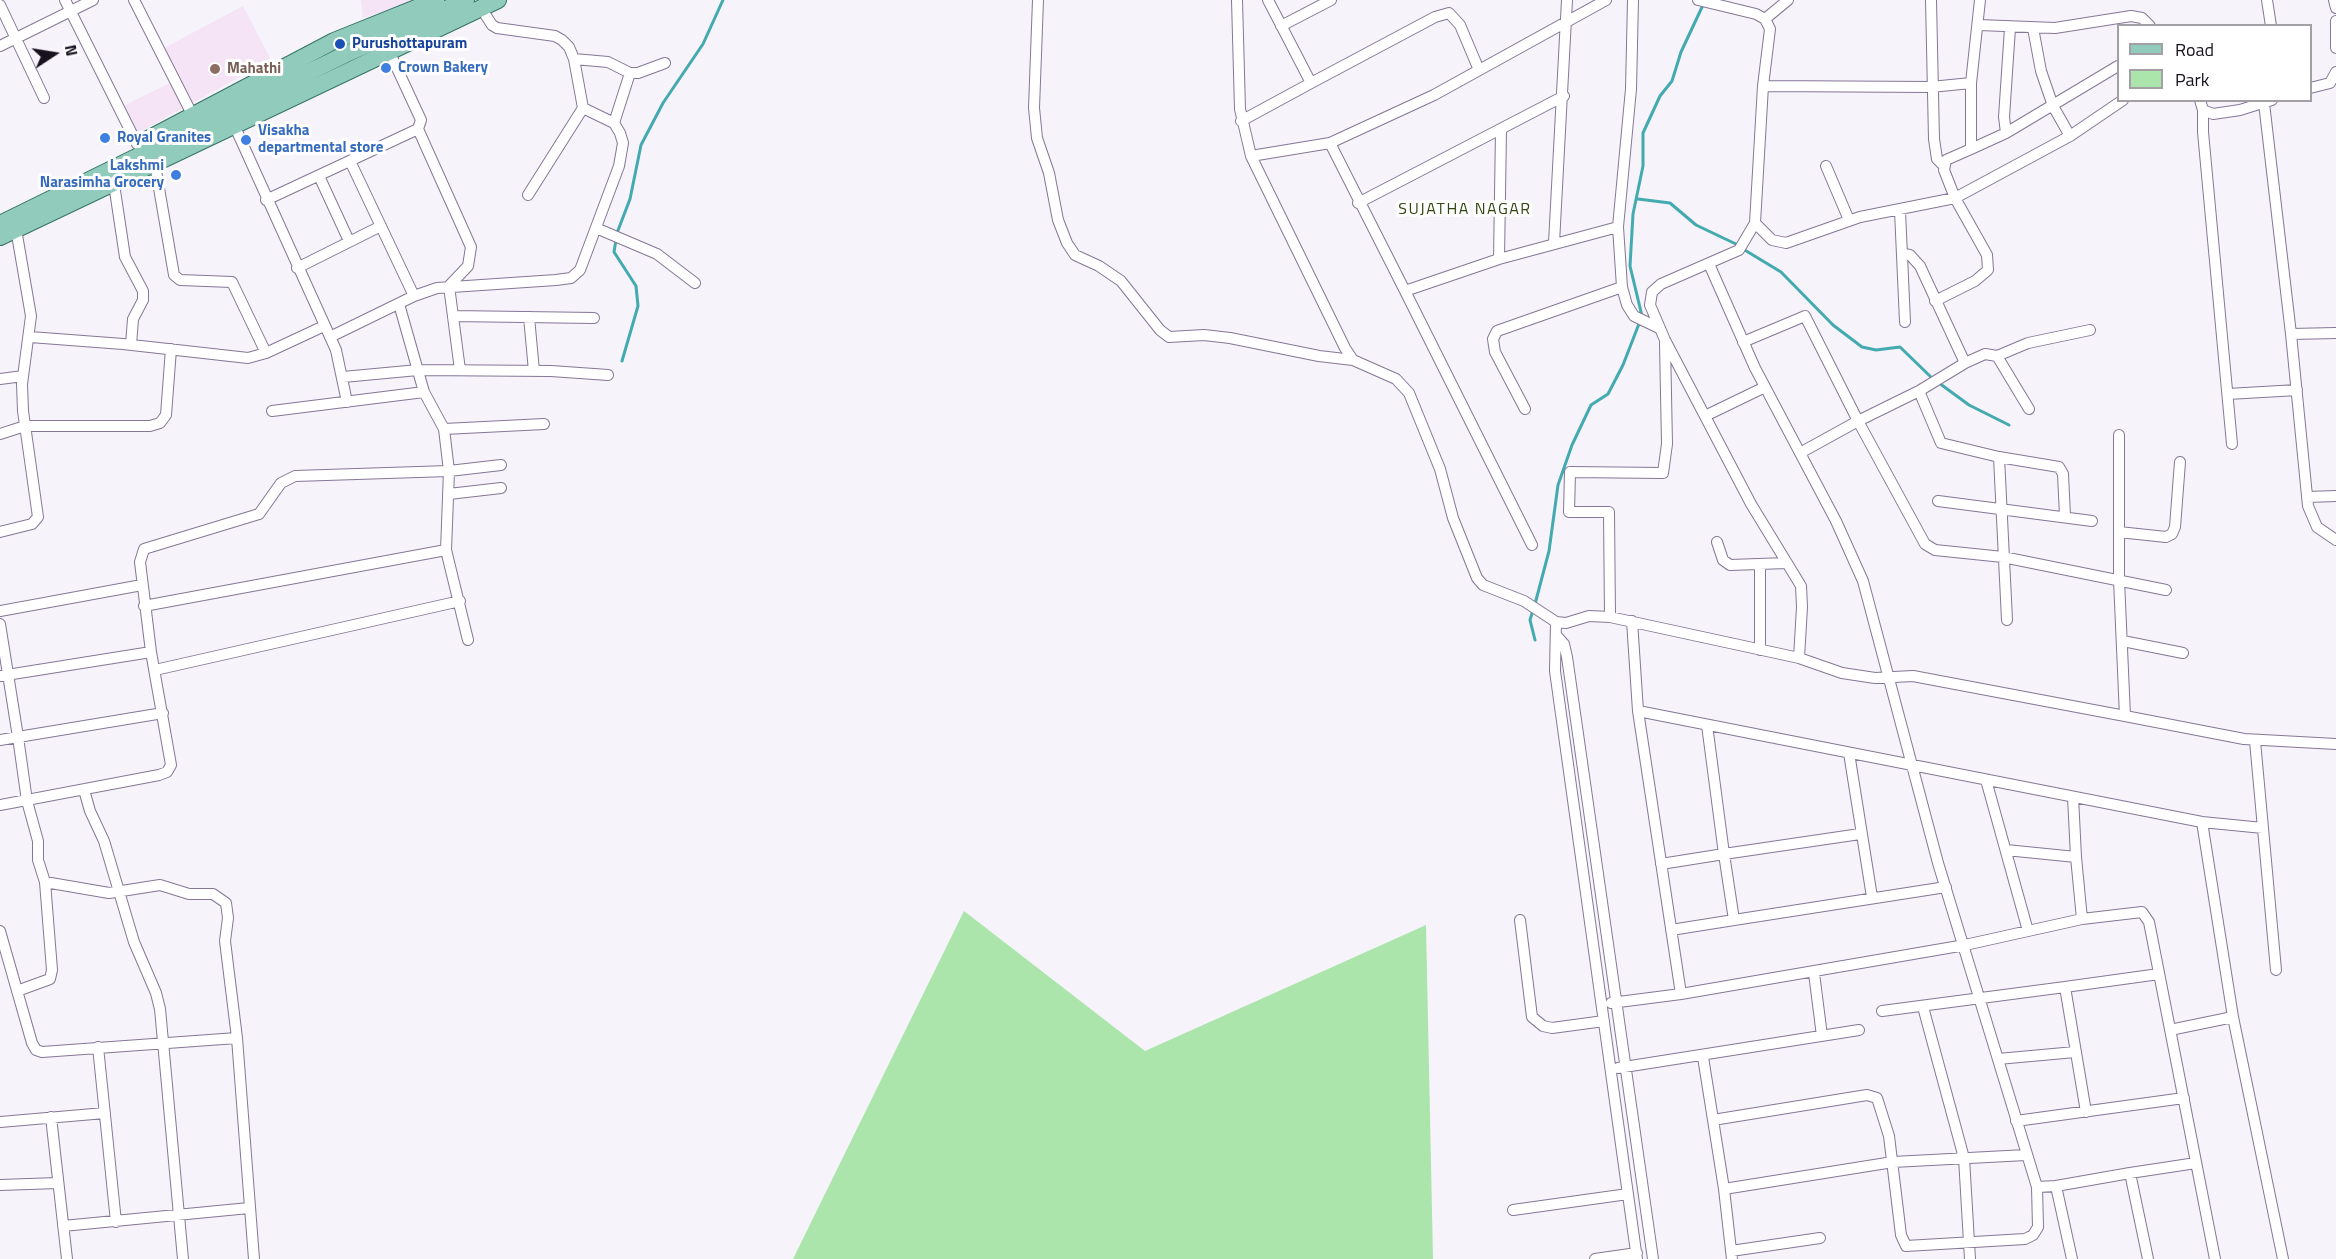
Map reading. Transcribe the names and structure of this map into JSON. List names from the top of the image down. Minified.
{"districts":["SUJATHA NAGAR"],"places":["Purushottapuram","Crown Bakery","Mahathi","Royal Granites","Visakha departmental store","Lakshmi Narasimha Grocery"],"legend":["Road","Park"],"north":"right"}
